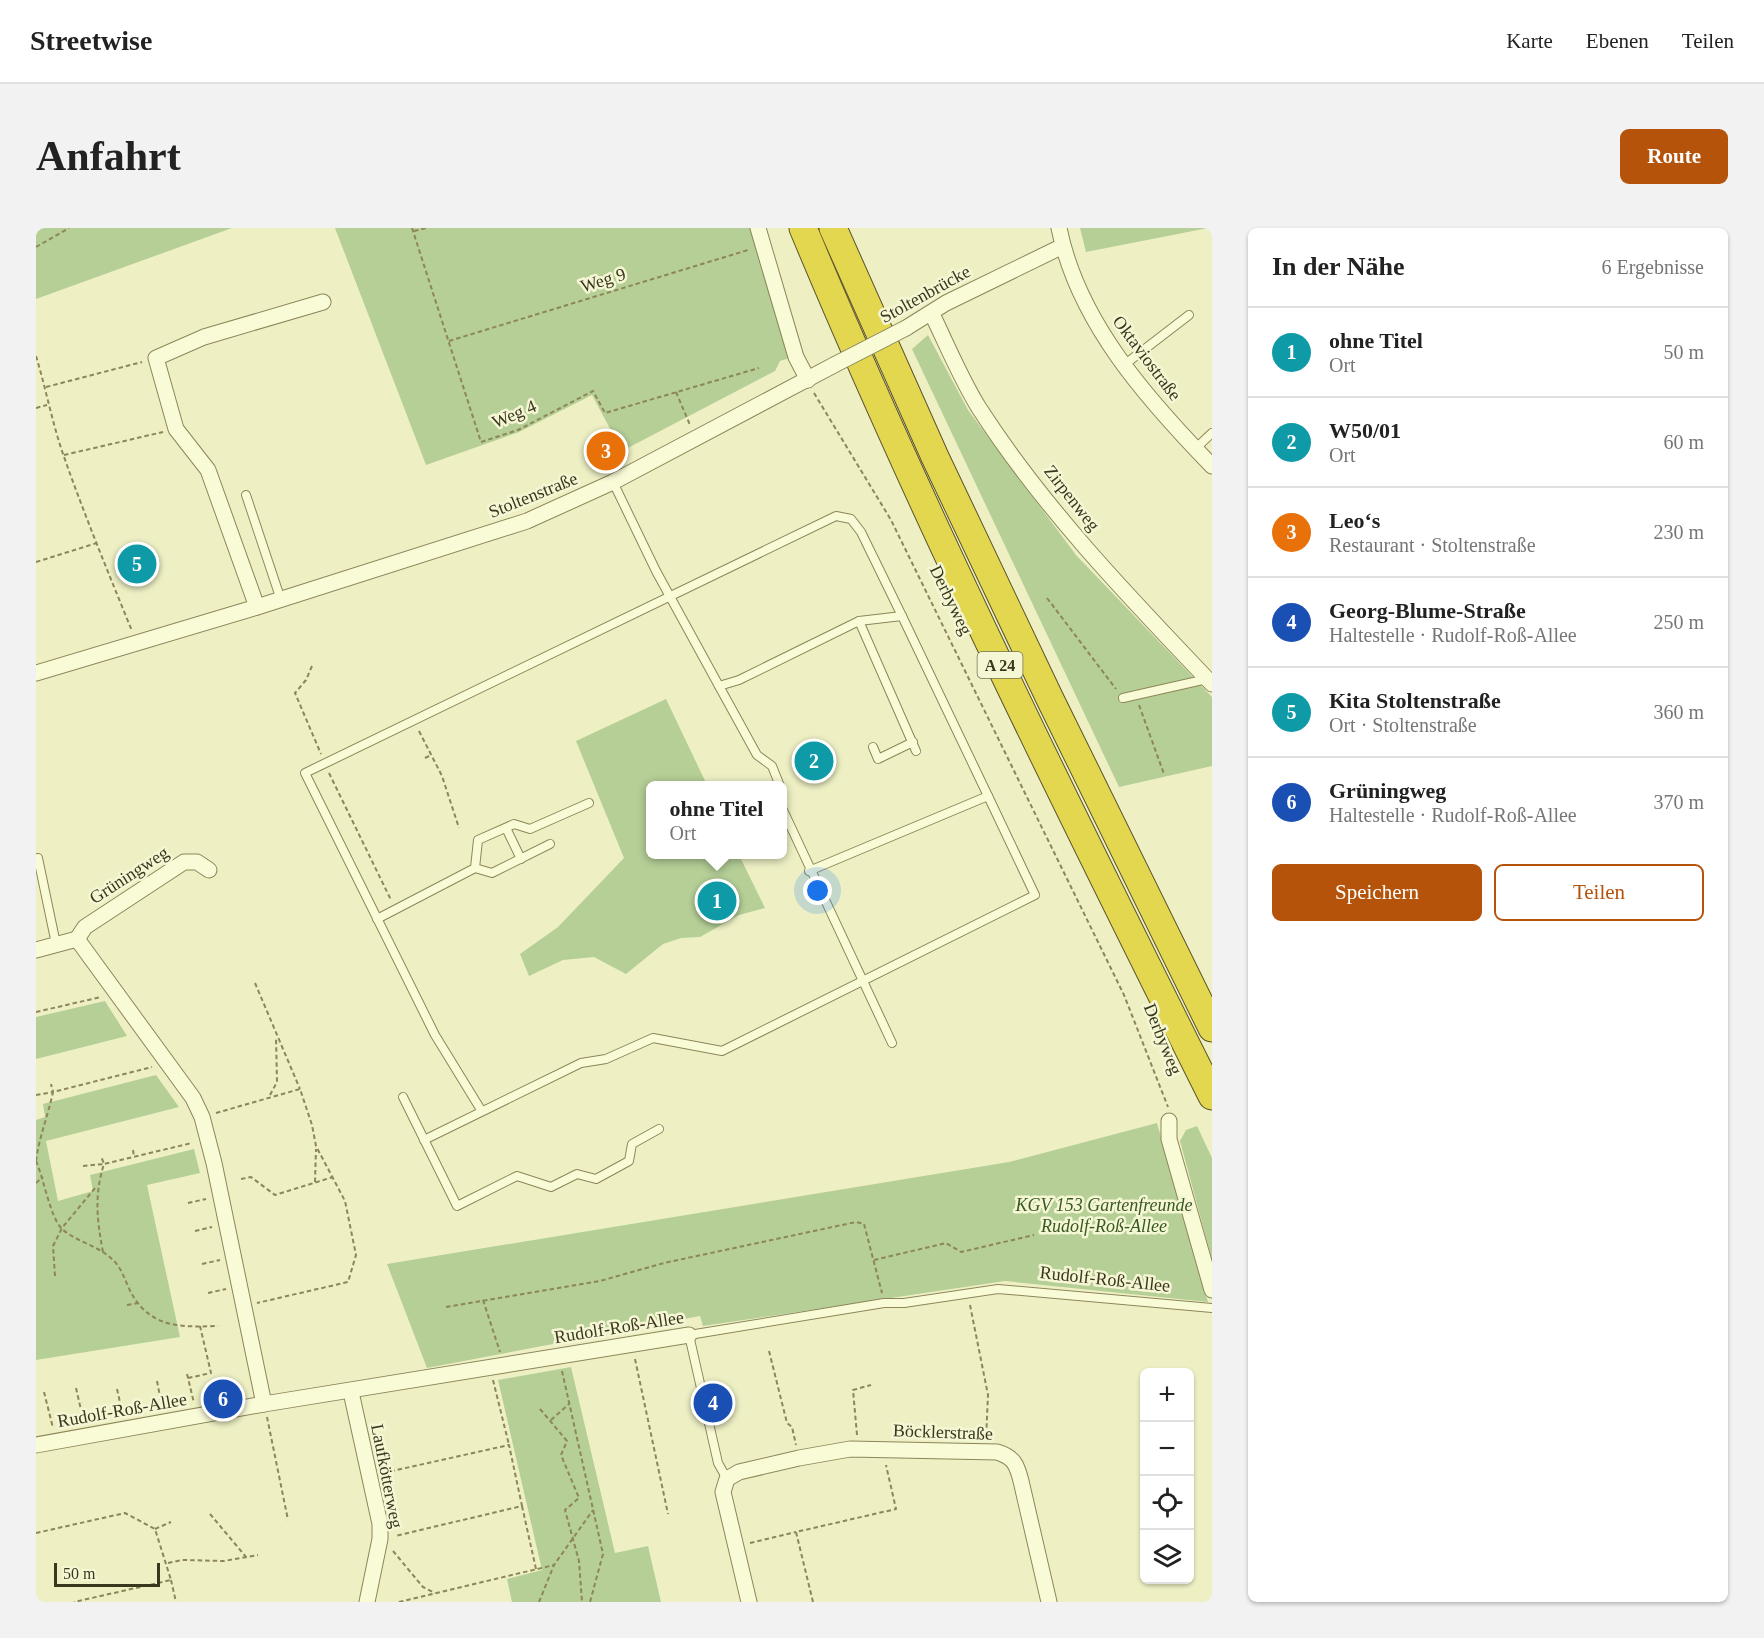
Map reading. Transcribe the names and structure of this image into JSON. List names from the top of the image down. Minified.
{"streets":{"highway":["A 24"],"street":["Stoltenbrücke","Oktaviostraße","Stoltenstraße","Zirpenweg","Grüningweg","Rudolf-Roß-Allee","Böcklerstraße","Laufkötterweg"],"path":["Weg 9","Weg 4","Derbyweg"]},"crossings":[["Weg 9","Weg 4"],["Stoltenbrücke","Oktaviostraße"],["Stoltenbrücke","Stoltenstraße"],["Stoltenbrücke","Zirpenweg"],["Stoltenbrücke","Derbyweg"],["Stoltenstraße","Derbyweg"],["Rudolf-Roß-Allee","Laufkötterweg"]],"parks":["KGV 153 Gartenfreunde Rudolf-Roß-Allee"],"scale_bar":"50 m","page":{"header":"Streetwise","nav":["Karte","Ebenen","Teilen"],"buttons":["Route",["Speichern","Teilen"]],"title":"Anfahrt","heading":["In der Nähe","6 Ergebnisse"],"list":[{"mark":"1","name":"ohne Titel","note":"Ort","value":"50 m"},{"mark":"2","name":"W50/01","note":"Ort","value":"60 m"},{"mark":"3","name":"Leo‘s","note":"Restaurant · Stoltenstraße","value":"230 m"},{"mark":"4","name":"Georg-Blume-Straße","note":"Haltestelle · Rudolf-Roß-Allee","value":"250 m"},{"mark":"5","name":"Kita Stoltenstraße","note":"Ort · Stoltenstraße","value":"360 m"},{"mark":"6","name":"Grüningweg","note":"Haltestelle · Rudolf-Roß-Allee","value":"370 m"}],"pins":["3","5","2","1","6","4"],"popup":["ohne Titel","Ort"],"map_buttons":["+","−"],"scale":"50 m"}}
